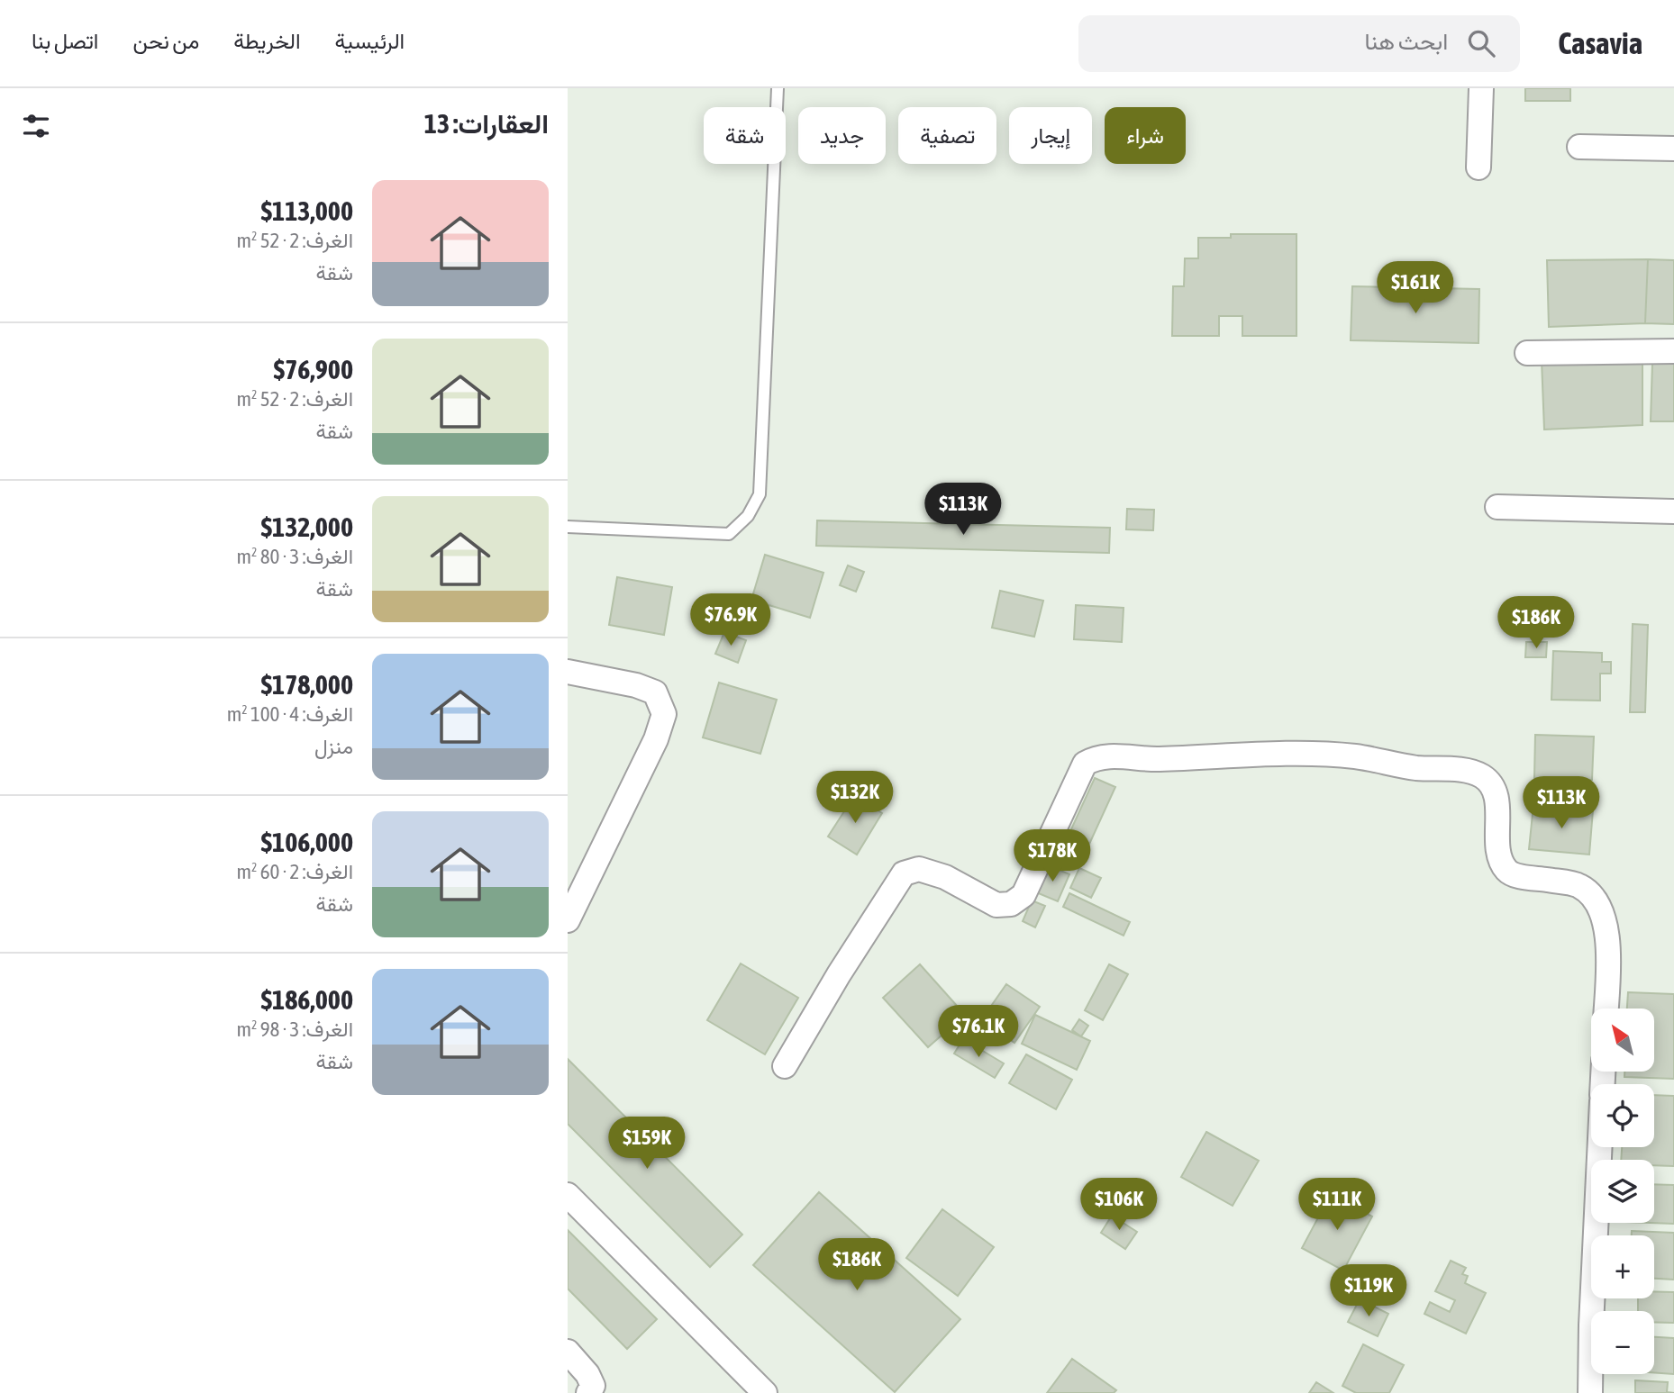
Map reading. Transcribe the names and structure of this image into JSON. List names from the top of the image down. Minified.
{"north":"top left","page":{"header":"Casavia","search":"ابحث هنا","nav":["الرئيسية","الخريطة","من نحن","اتصل بنا"],"heading":"العقارات: 13","chip":["شراء","إيجار","تصفية","جديد","شقة"],"list":[{"name":"$113,000","note":"الغرف: 2 · 52 m² · شقة"},{"name":"$76,900","note":"الغرف: 2 · 52 m² · شقة"},{"name":"$132,000","note":"الغرف: 3 · 80 m² · شقة"},{"name":"$178,000","note":"الغرف: 4 · 100 m² · منزل"},{"name":"$106,000","note":"الغرف: 2 · 60 m² · شقة"},{"name":"$186,000","note":"الغرف: 3 · 98 m² · شقة"}],"price":["$161K","$113K","$76.9K","$186K","$132K","$113K","$178K","$76.1K","$159K","$106K","$111K","$186K","$119K"],"map_buttons":["+","−"]}}
